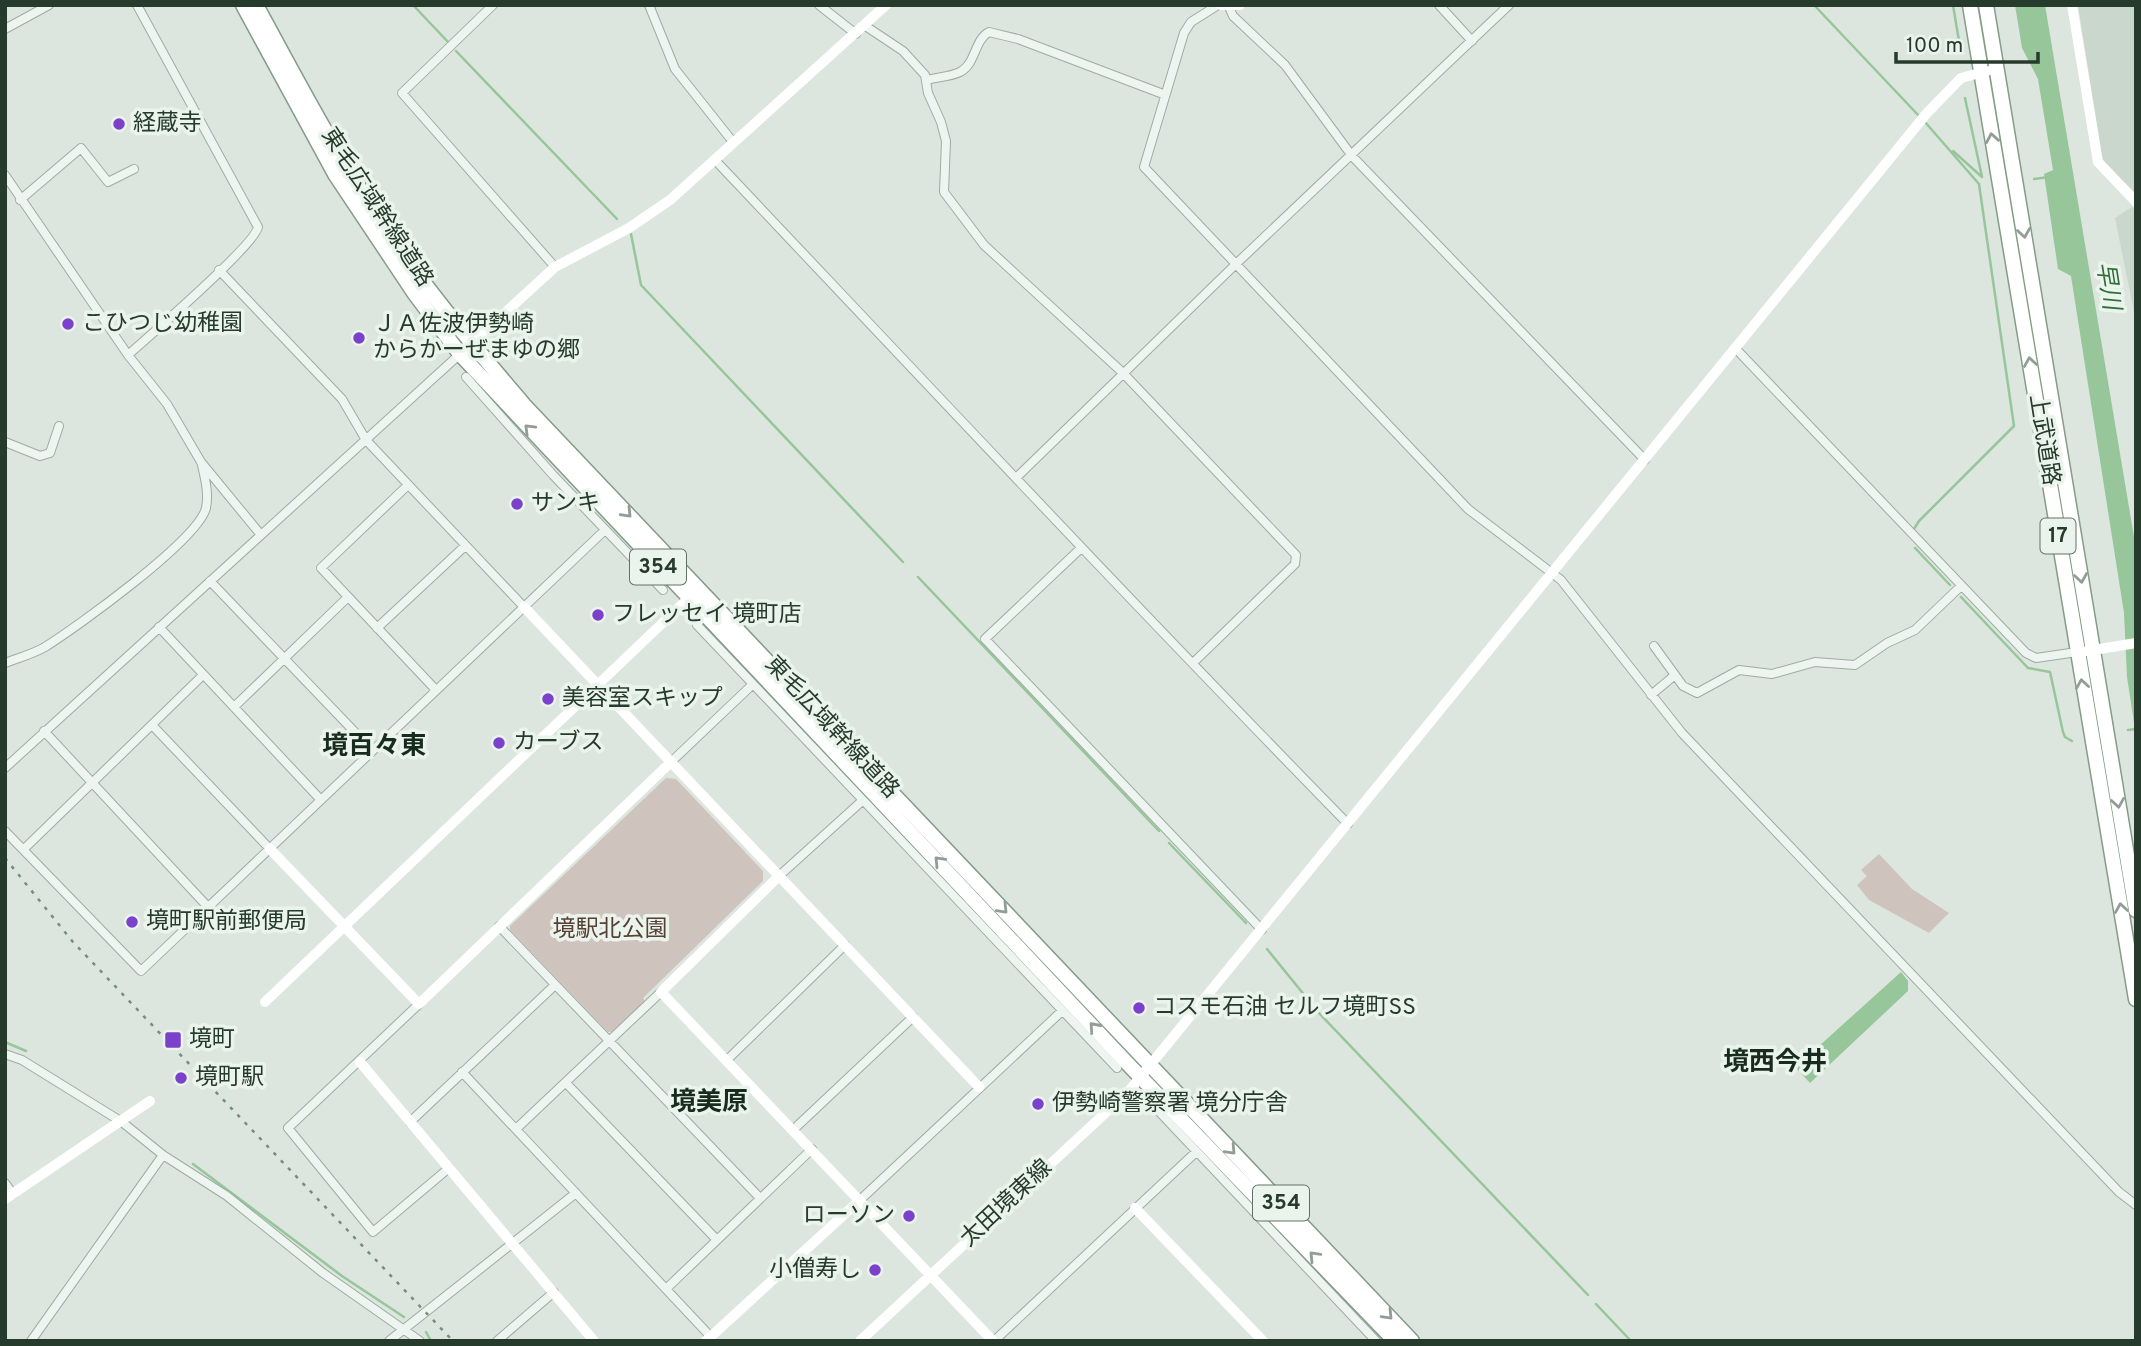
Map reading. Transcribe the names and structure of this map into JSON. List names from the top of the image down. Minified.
{"streets":{"highway":["東毛広域幹線道路","上武道路","17","354"],"street":["太田境東線"]},"crossings":[["東毛広域幹線道路","太田境東線"],["上武道路","太田境東線"]],"districts":["境百々東","境西今井","境美原"],"water":["早川"],"parks":["境駅北公園"],"places":{"other":["経蔵寺","こひつじ幼稚園","ＪＡ佐波伊勢崎 からかーぜまゆの郷","サンキ","フレッセイ 境町店","美容室スキップ","カーブス","境町駅前郵便局","コスモ石油 セルフ境町SS","境町駅","伊勢崎警察署 境分庁舎","ローソン","小僧寿し"],"transit":["境町"]},"scale_bar":"100 m"}
